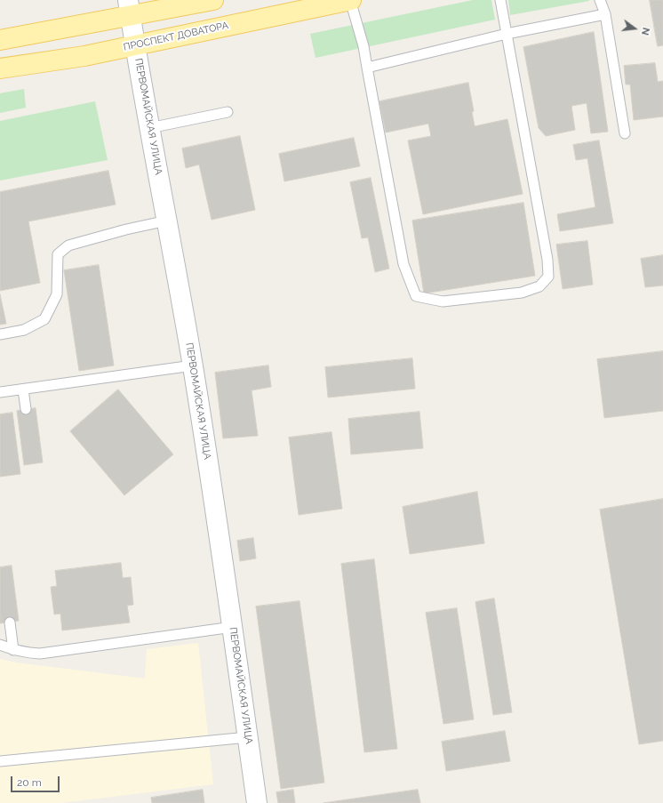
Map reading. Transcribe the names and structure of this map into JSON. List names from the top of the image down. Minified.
{"streets":{"main road":["ПРОСПЕКТ ДОВАТОРА"],"street":["ПЕРВОМАЙСКАЯ УЛИЦА"]},"crossings":[["ПРОСПЕКТ ДОВАТОРА","ПЕРВОМАЙСКАЯ УЛИЦА"]],"scale_bar":"20 m","north":"right"}
